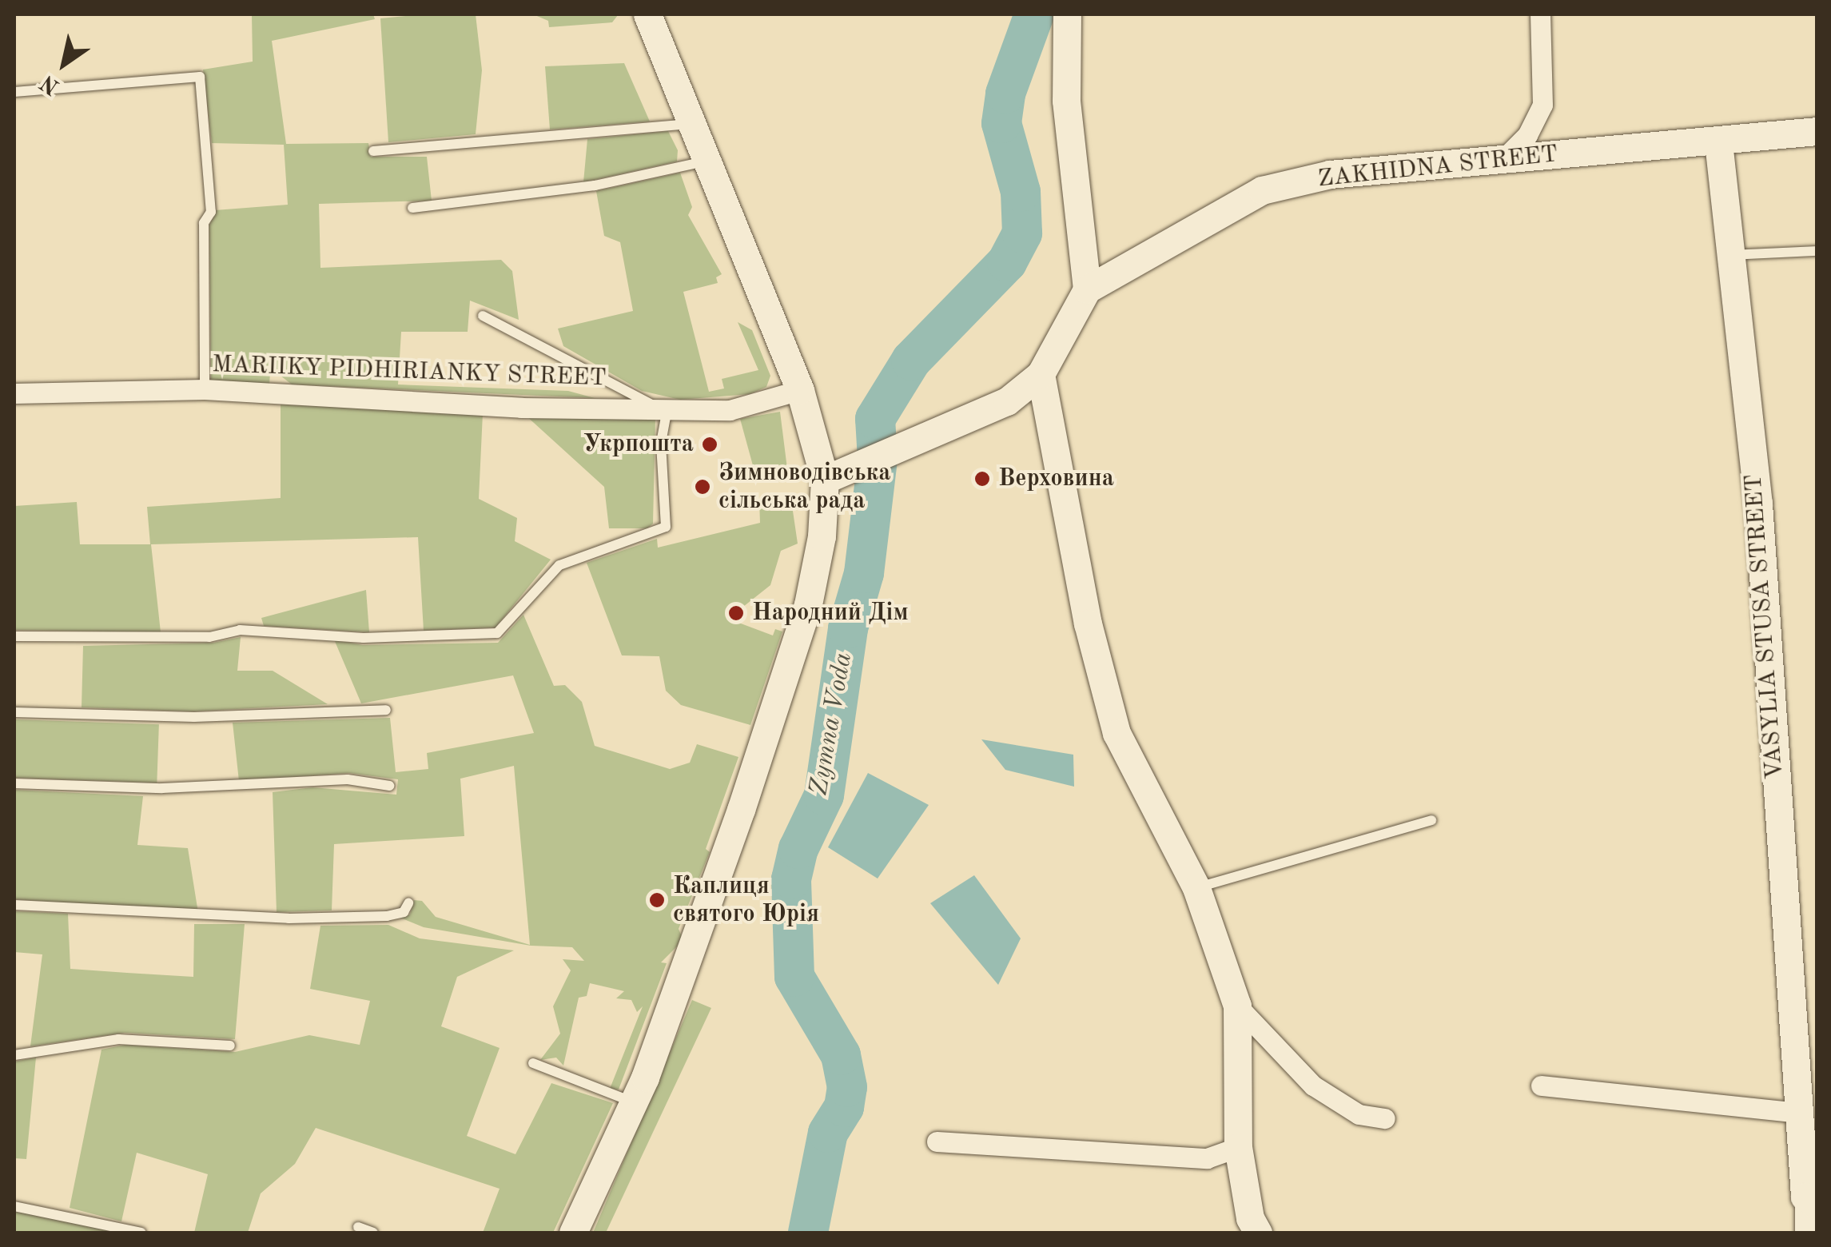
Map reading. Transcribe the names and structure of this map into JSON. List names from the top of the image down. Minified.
{"streets":{"street":["ZAKHIDNA STREET","MARIIKY PIDHIRIANKY STREET","VASYLIA STUSA STREET"]},"crossings":[["ZAKHIDNA STREET","VASYLIA STUSA STREET"]],"water":["Zymna Voda"],"places":["Укрпошта","Верховина","Зимноводівська сільська рада","Народний Дім","Каплиця святого Юрія"],"north":"bottom left"}
